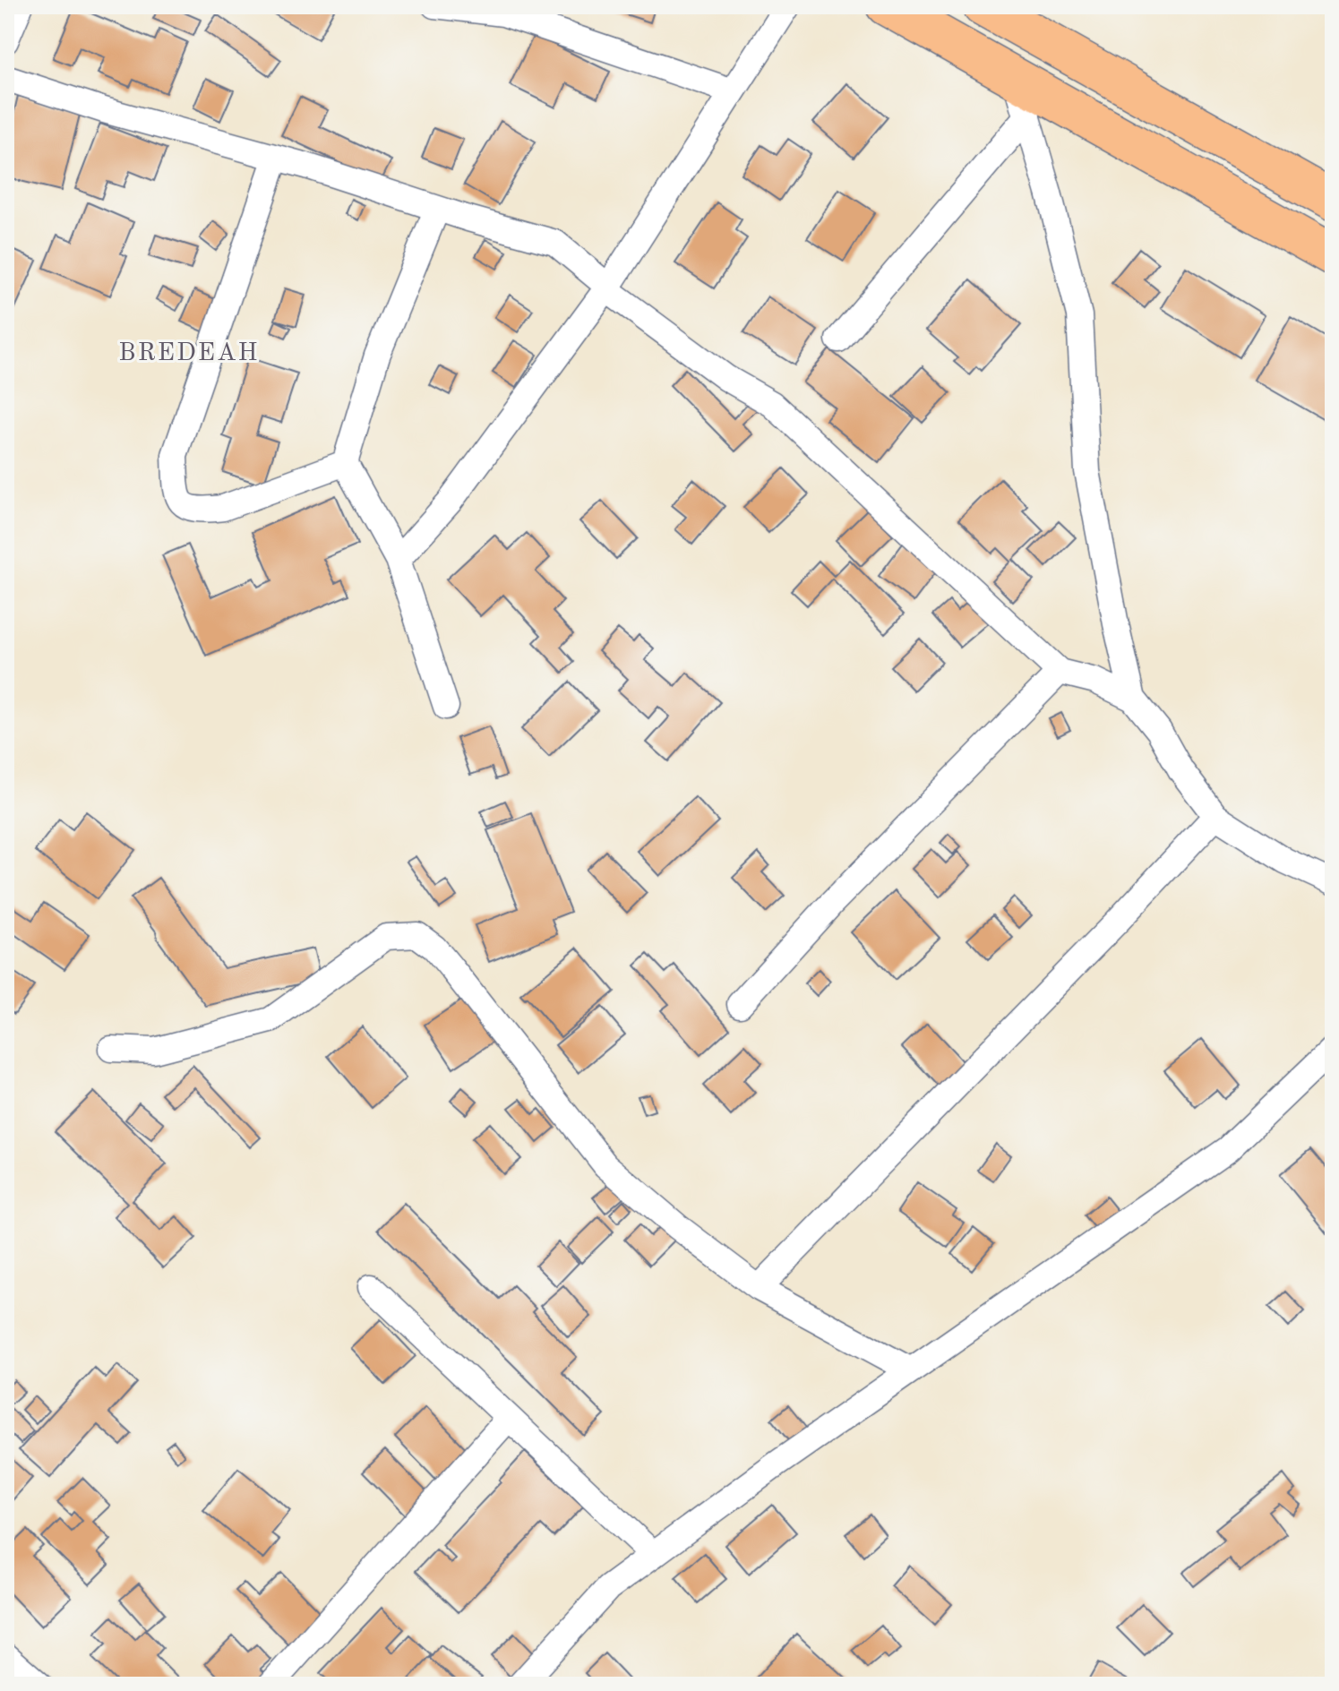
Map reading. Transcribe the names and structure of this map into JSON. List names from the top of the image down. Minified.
{"districts":["BREDEAH"]}
